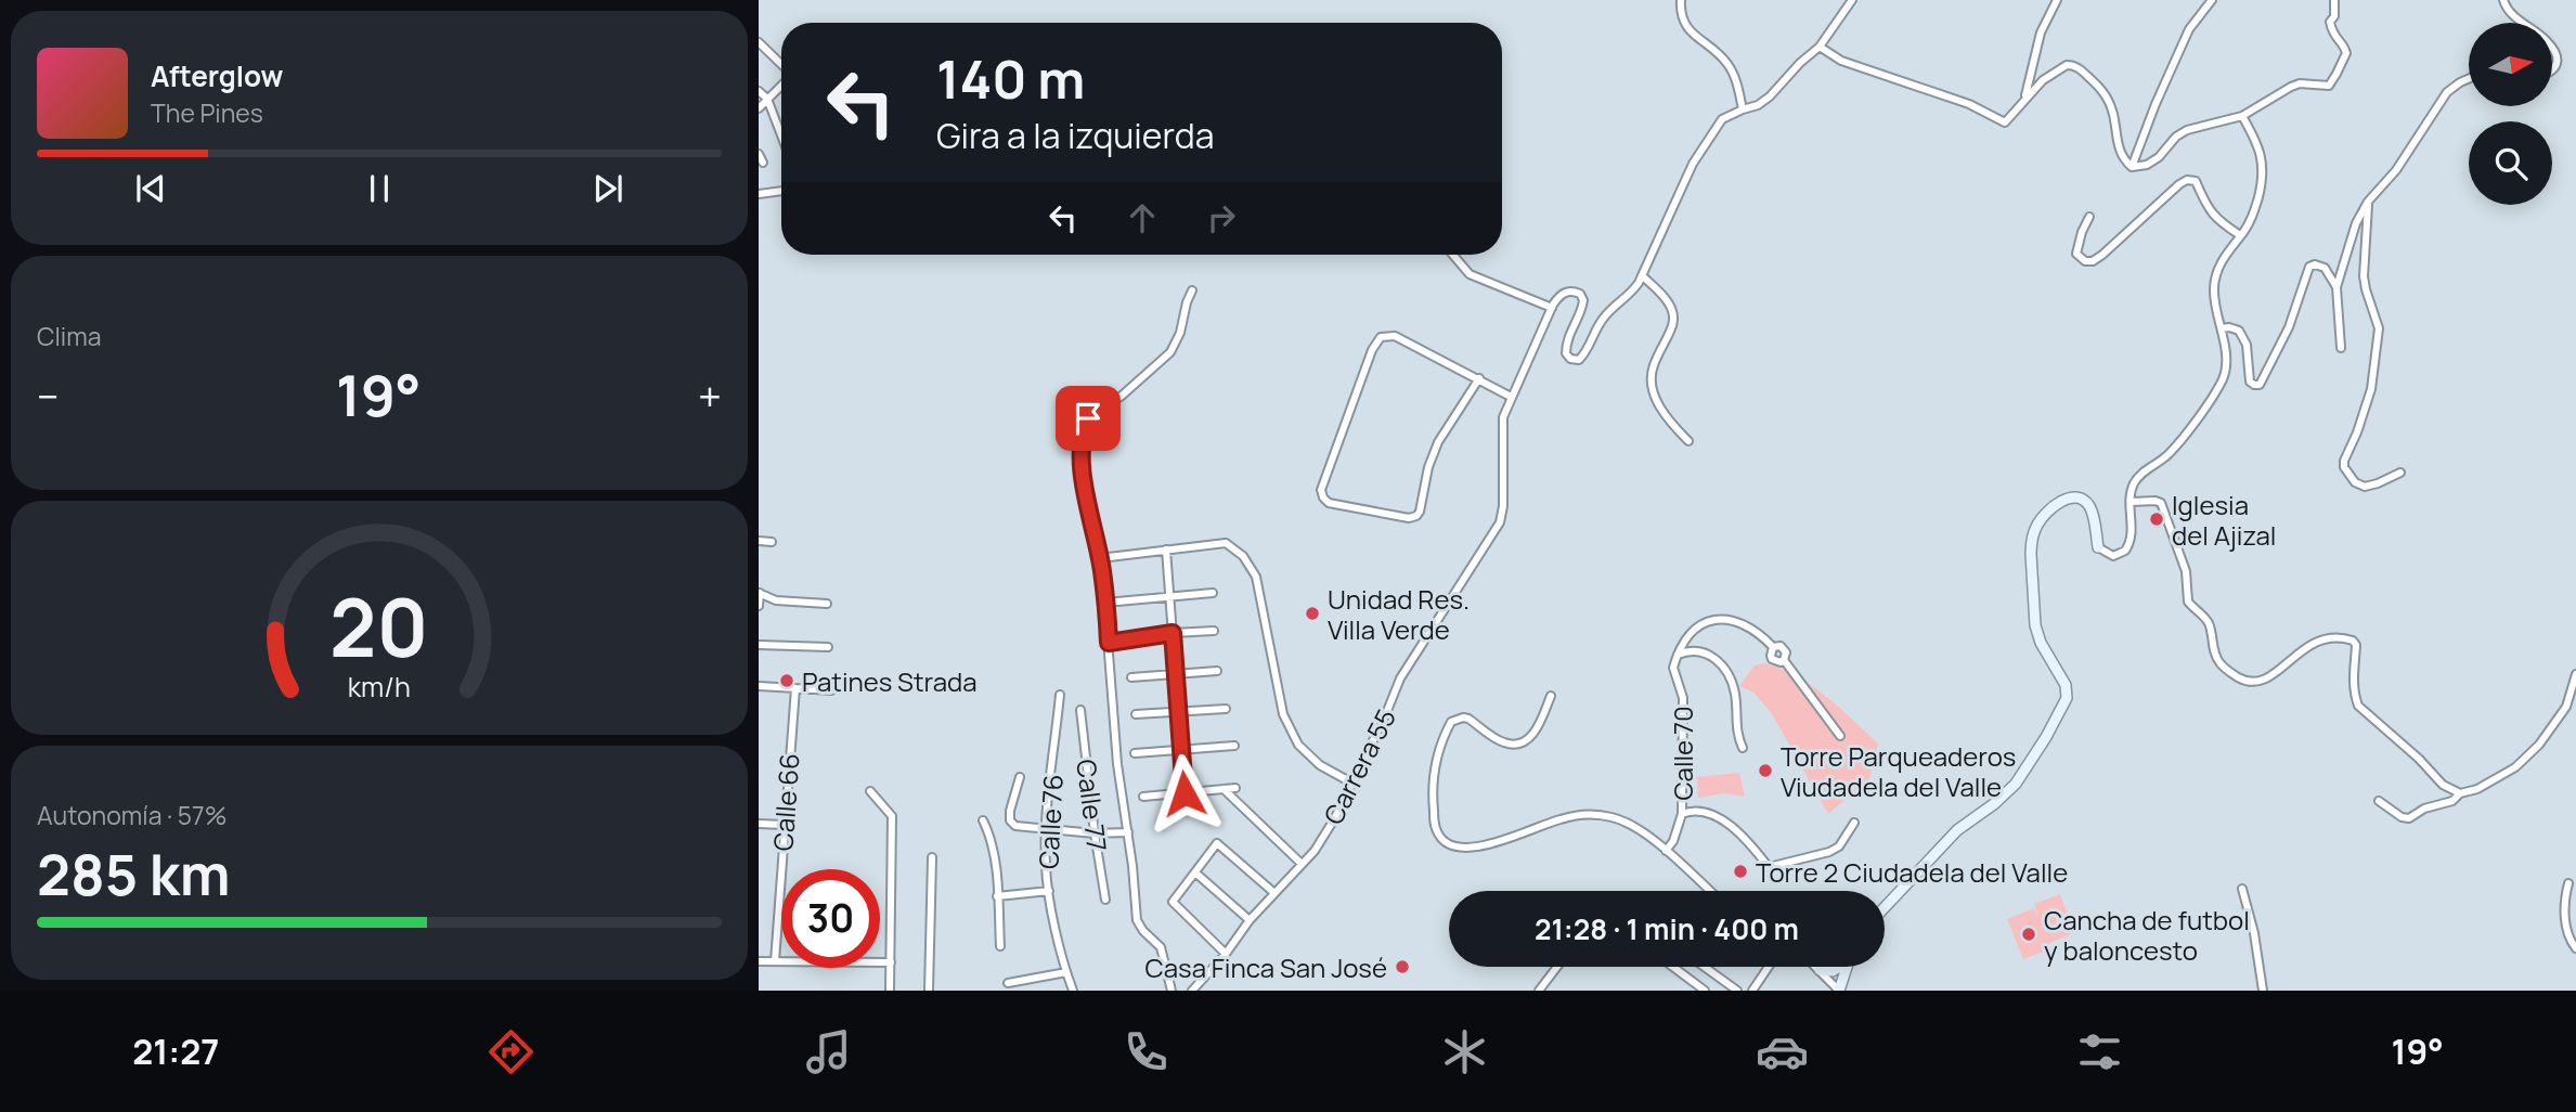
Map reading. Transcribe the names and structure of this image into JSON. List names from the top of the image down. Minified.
{"streets":{"street":["Calle 70","Carrera 55","Calle 66","Calle 77","Calle 76"]},"places":["Iglesia del Ajizal","Unidad Res. Villa Verde","Patines Strada","Torre Parqueaderos Viudadela del Valle","Torre 2 Ciudadela del Valle","Cancha de futbol y baloncesto","Casa Finca San José"],"north":"right","page":{"turn":["140 m","Gira a la izquierda"],"song":["Afterglow","The Pines"],"tile":["Clima",["Autonomía · 57%","285 km"]],"heat":["−","19°","+"],"limit":"30","trip":"21:28 · 1 min · 400 m","tabs":["21:27","19°"],"gauge":["20","km/h"]}}
